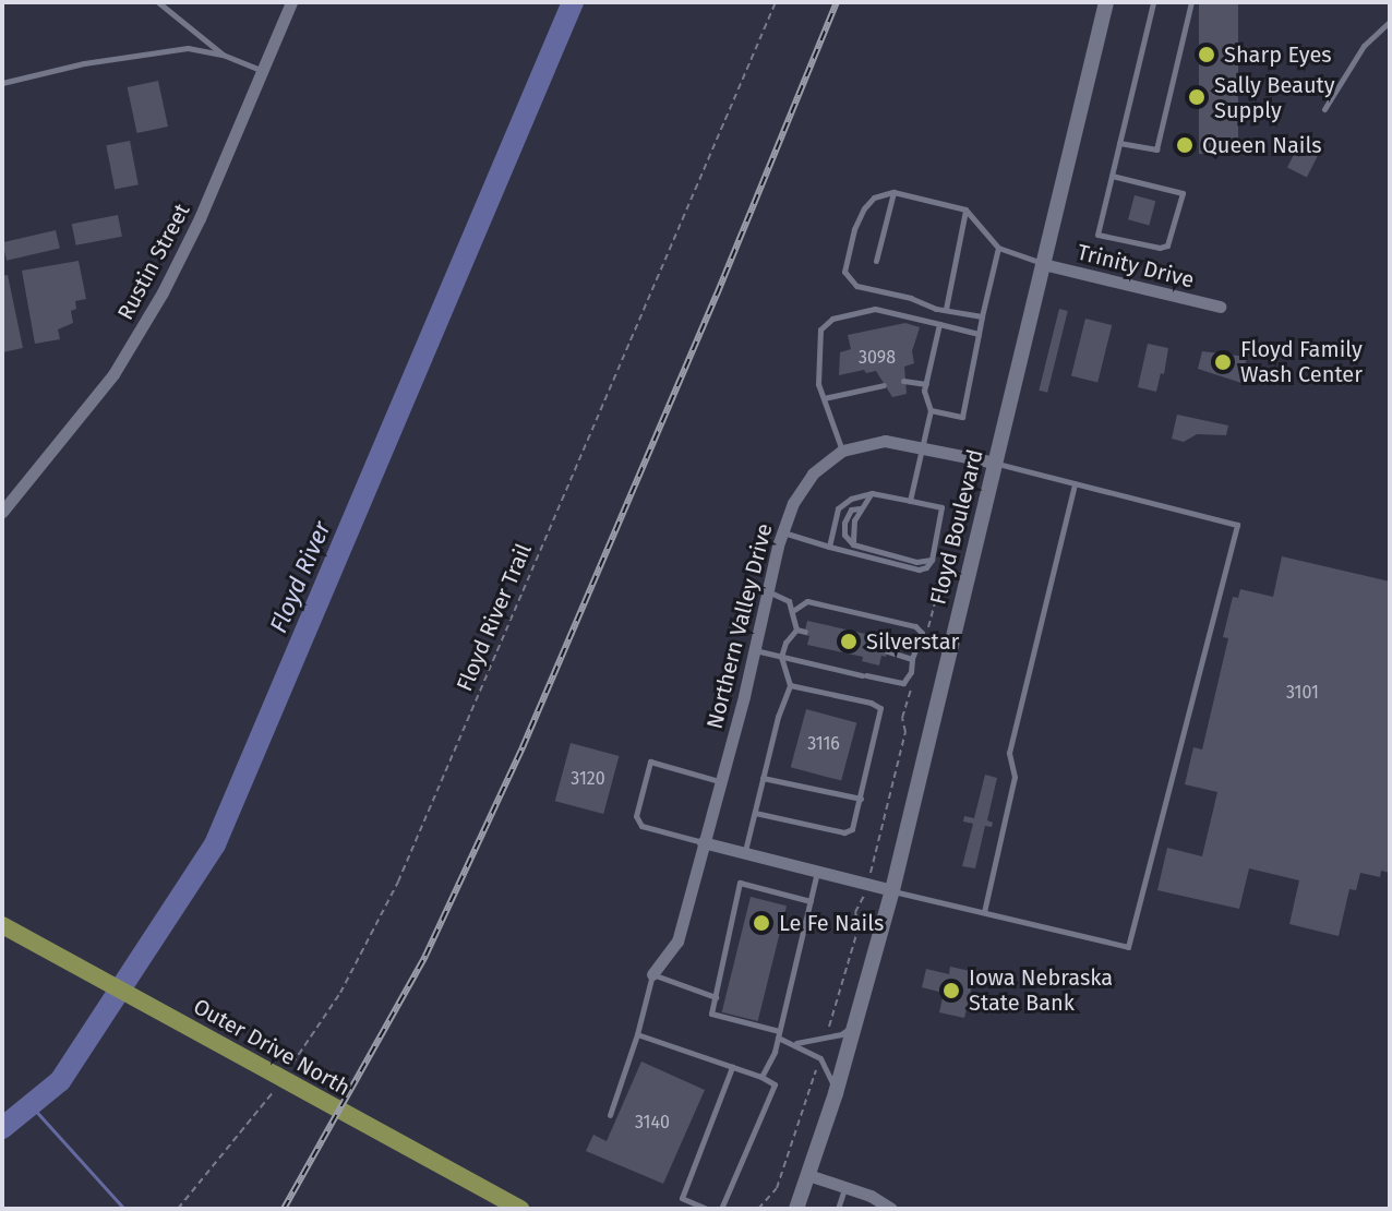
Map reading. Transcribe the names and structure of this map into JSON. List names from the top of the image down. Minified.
{"streets":{"main road":["Floyd Boulevard","Outer Drive North"],"street":["Rustin Street","Trinity Drive","Northern Valley Drive"],"path":["Floyd River Trail"]},"crossings":[["Trinity Drive","Floyd Boulevard"],["Floyd Boulevard","Northern Valley Drive"]],"water":["Floyd River"],"places":["Sharp Eyes","Sally Beauty Supply","Queen Nails","Floyd Family Wash Center","Silverstar","Le Fe Nails","Iowa Nebraska State Bank"],"house_numbers":["3098","3101","3116","3120","3140"]}
